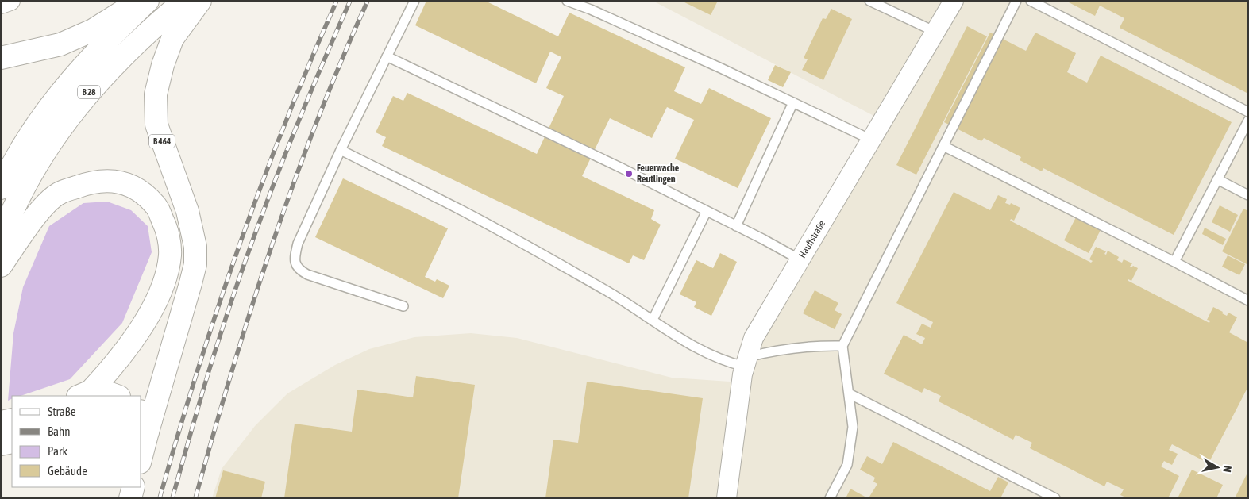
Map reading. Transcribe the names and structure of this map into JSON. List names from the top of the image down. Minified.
{"streets":{"main road":["B 28","B 464"],"street":["Hauffstraße"]},"places":["Feuerwache Reutlingen"],"legend":["Straße","Bahn","Park","Gebäude"],"north":"right"}
